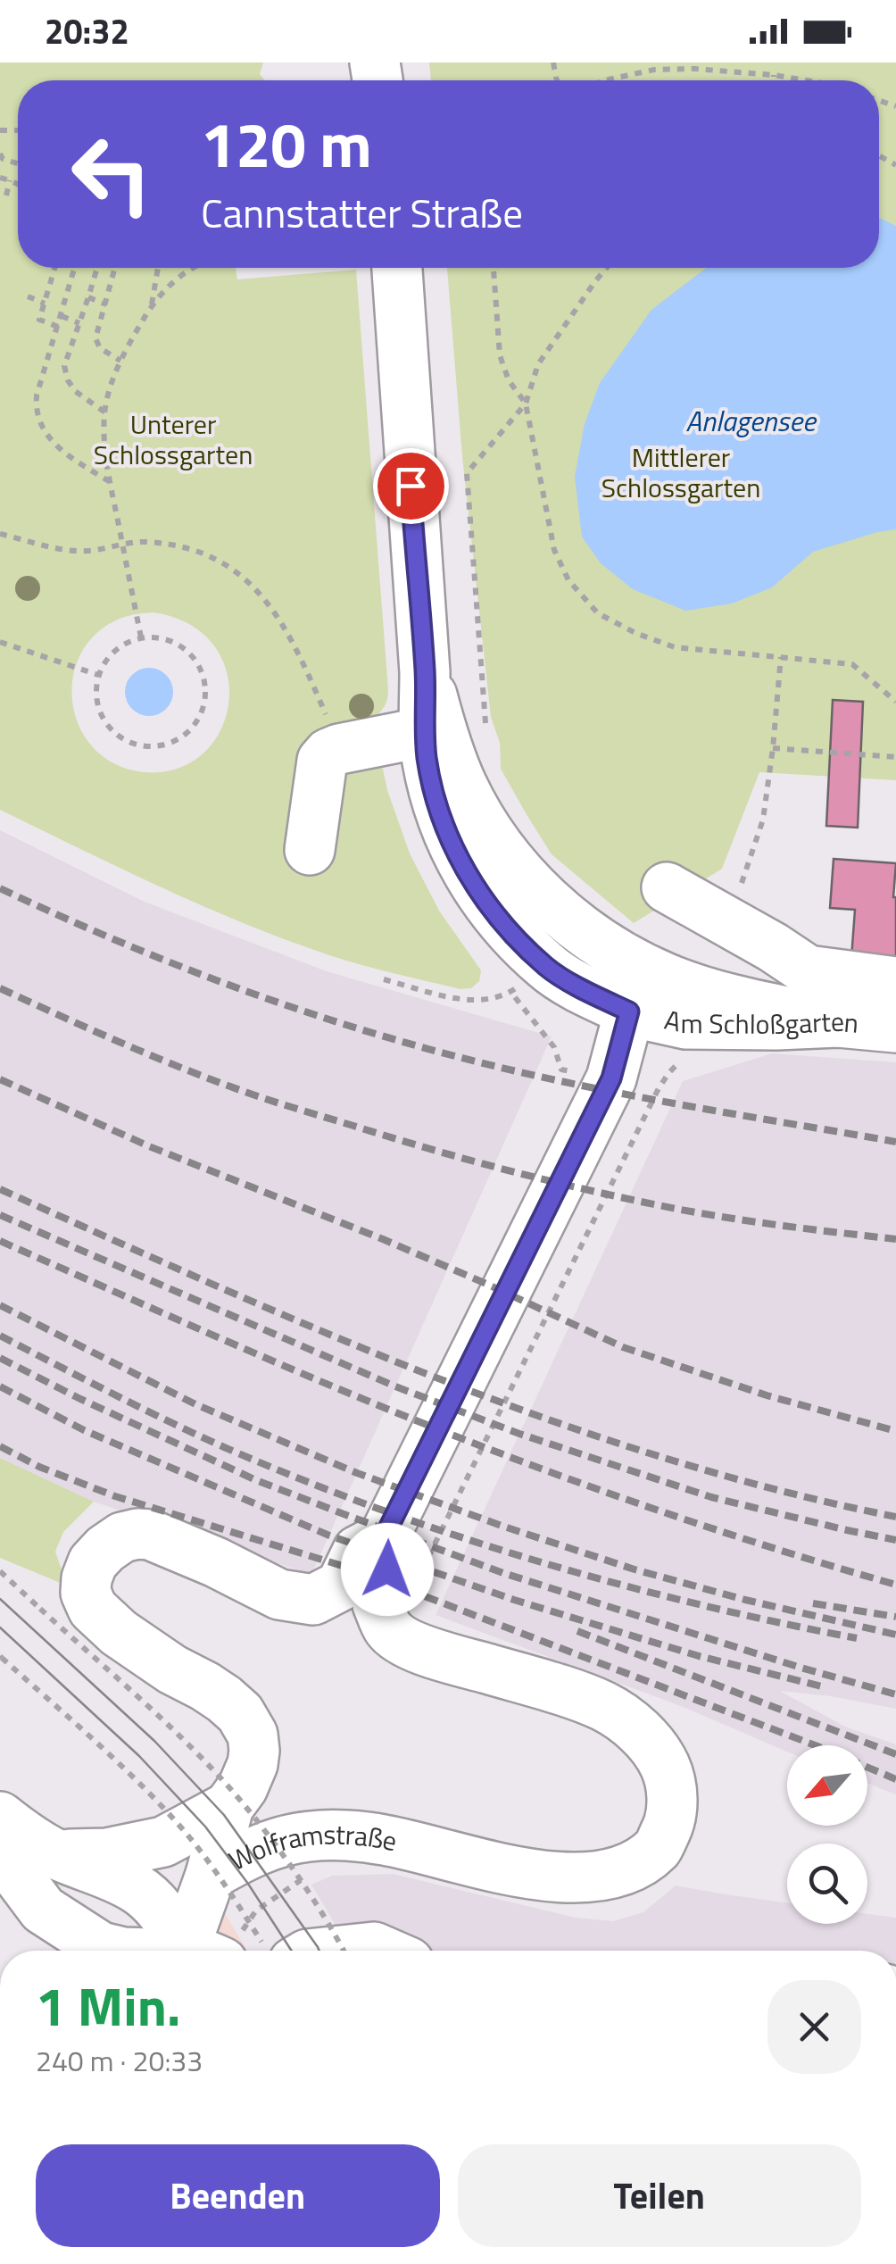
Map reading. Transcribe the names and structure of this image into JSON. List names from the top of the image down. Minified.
{"streets":{"main road":["Am Schloßgarten","Wolframstraße"]},"crossings":[["Am Schloßgarten","Wolframstraße"]],"water":["Anlagensee"],"parks":["Unterer Schlossgarten","Mittlerer Schlossgarten"],"north":"bottom left","page":{"status":"20:32","turn":["120 m","Cannstatter Straße"],"heading":["1 Min.","240 m · 20:33"],"buttons":["Beenden","Teilen"]}}
